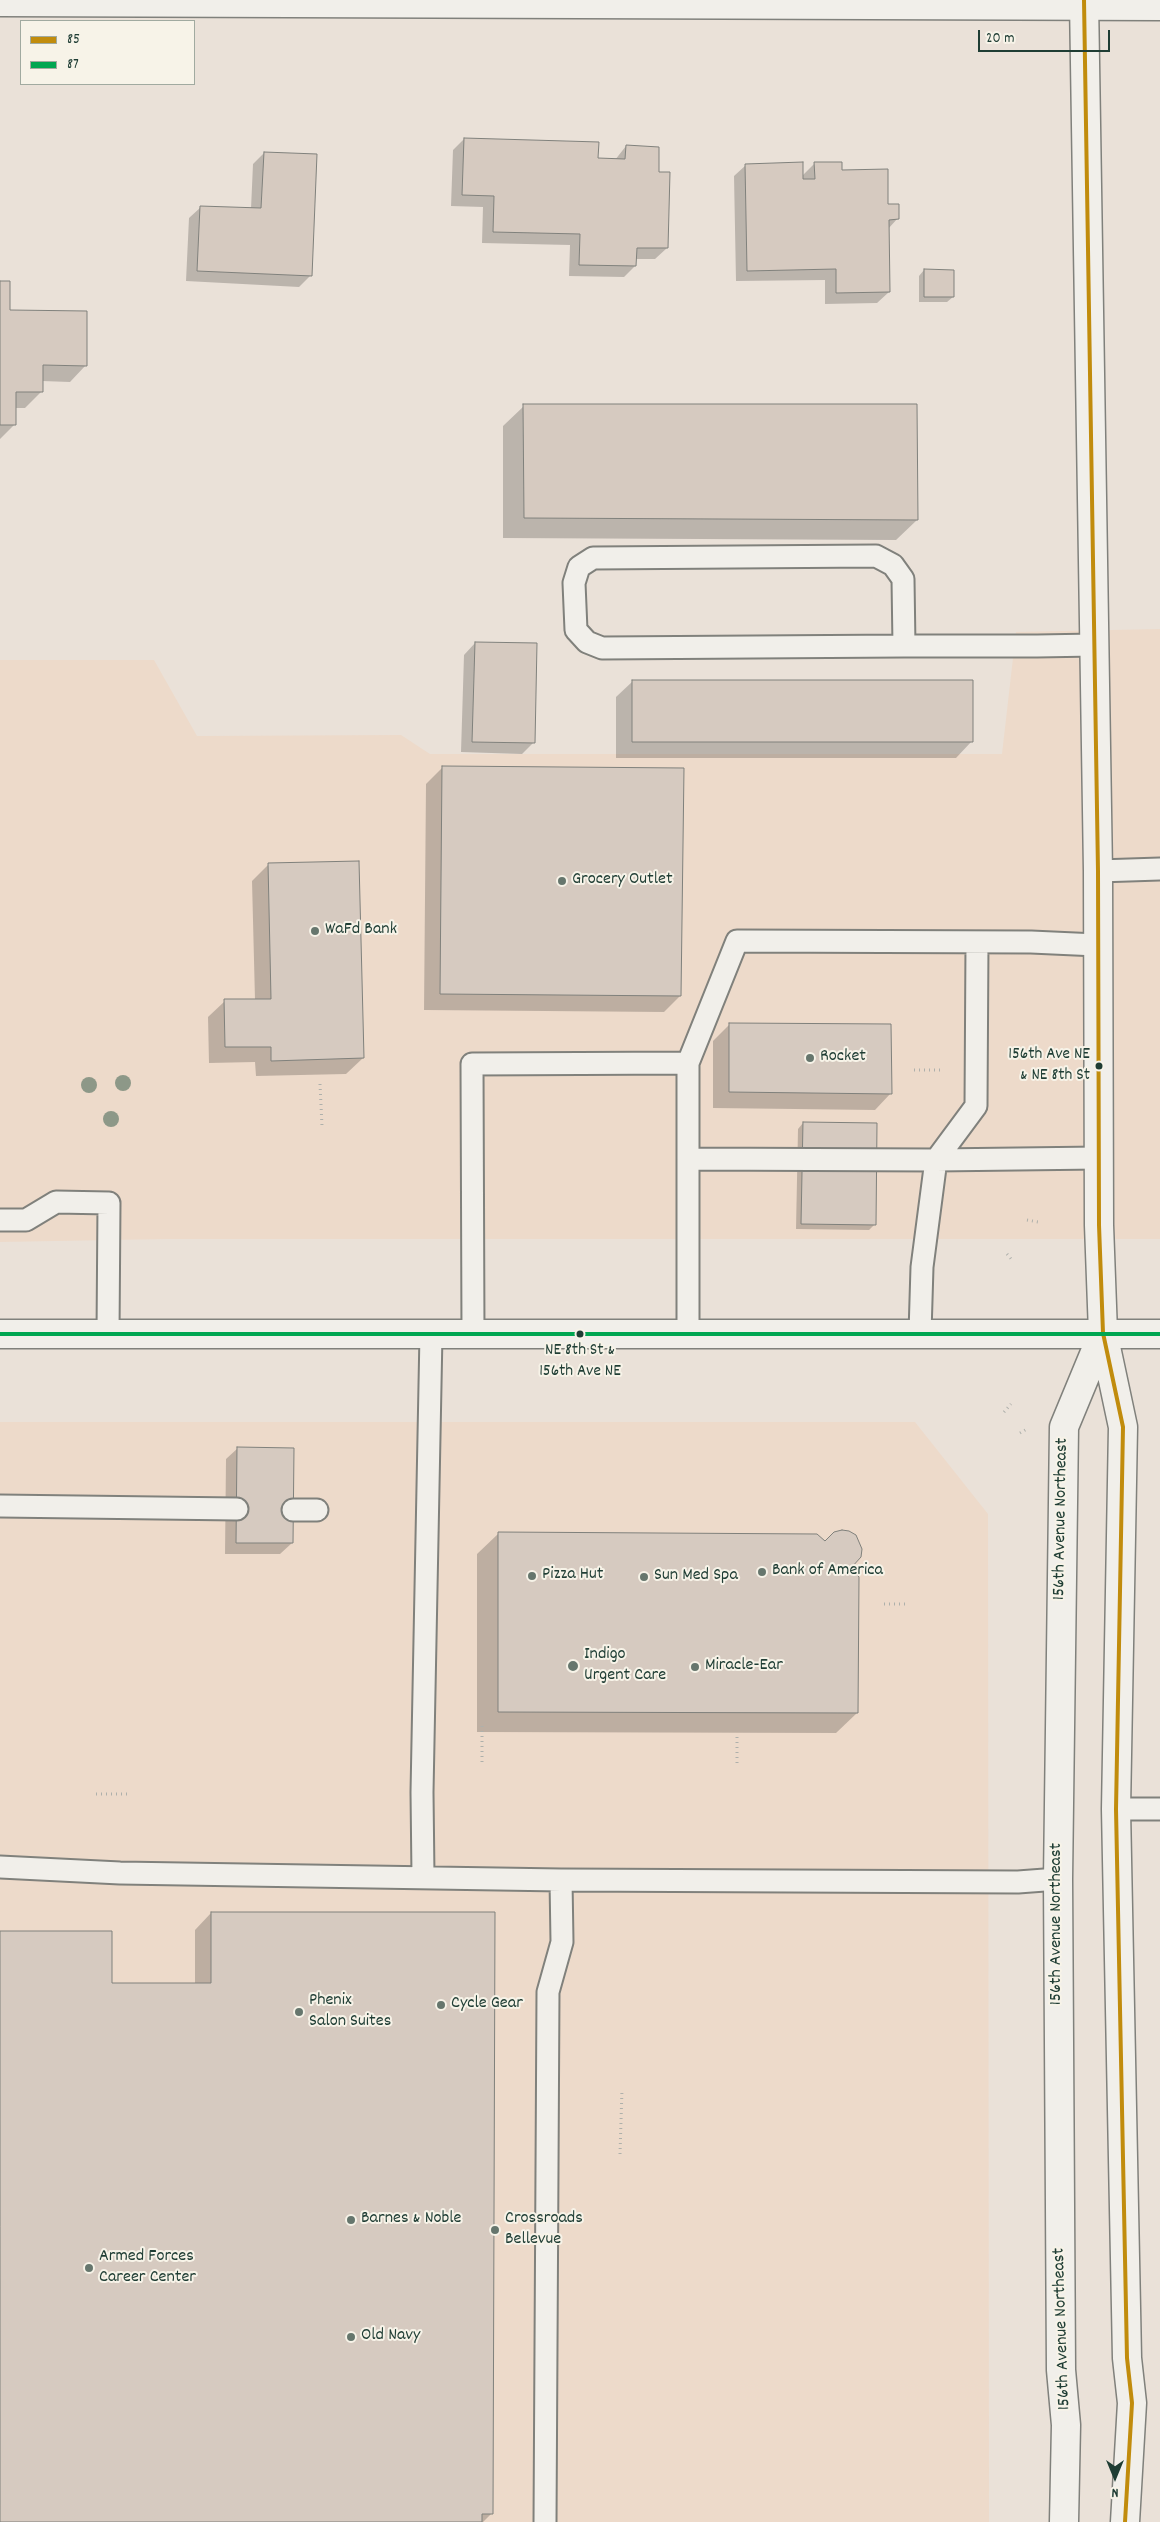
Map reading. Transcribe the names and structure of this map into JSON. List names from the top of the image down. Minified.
{"streets":{"main road":["156th Avenue Northeast"]},"places":["Grocery Outlet","WaFd Bank","Rocket","156th Ave NE & NE 8th St","NE 8th St & 156th Ave NE","Bank of America","Pizza Hut","Sun Med Spa","Indigo Urgent Care","Miracle-Ear","Cycle Gear","Phenix Salon Suites","Barnes & Noble","Crossroads Bellevue","Armed Forces Career Center","Old Navy"],"lines":["transit line 85","transit line 87"],"legend":["85","87"],"scale_bar":"20 m","north":"bottom"}
